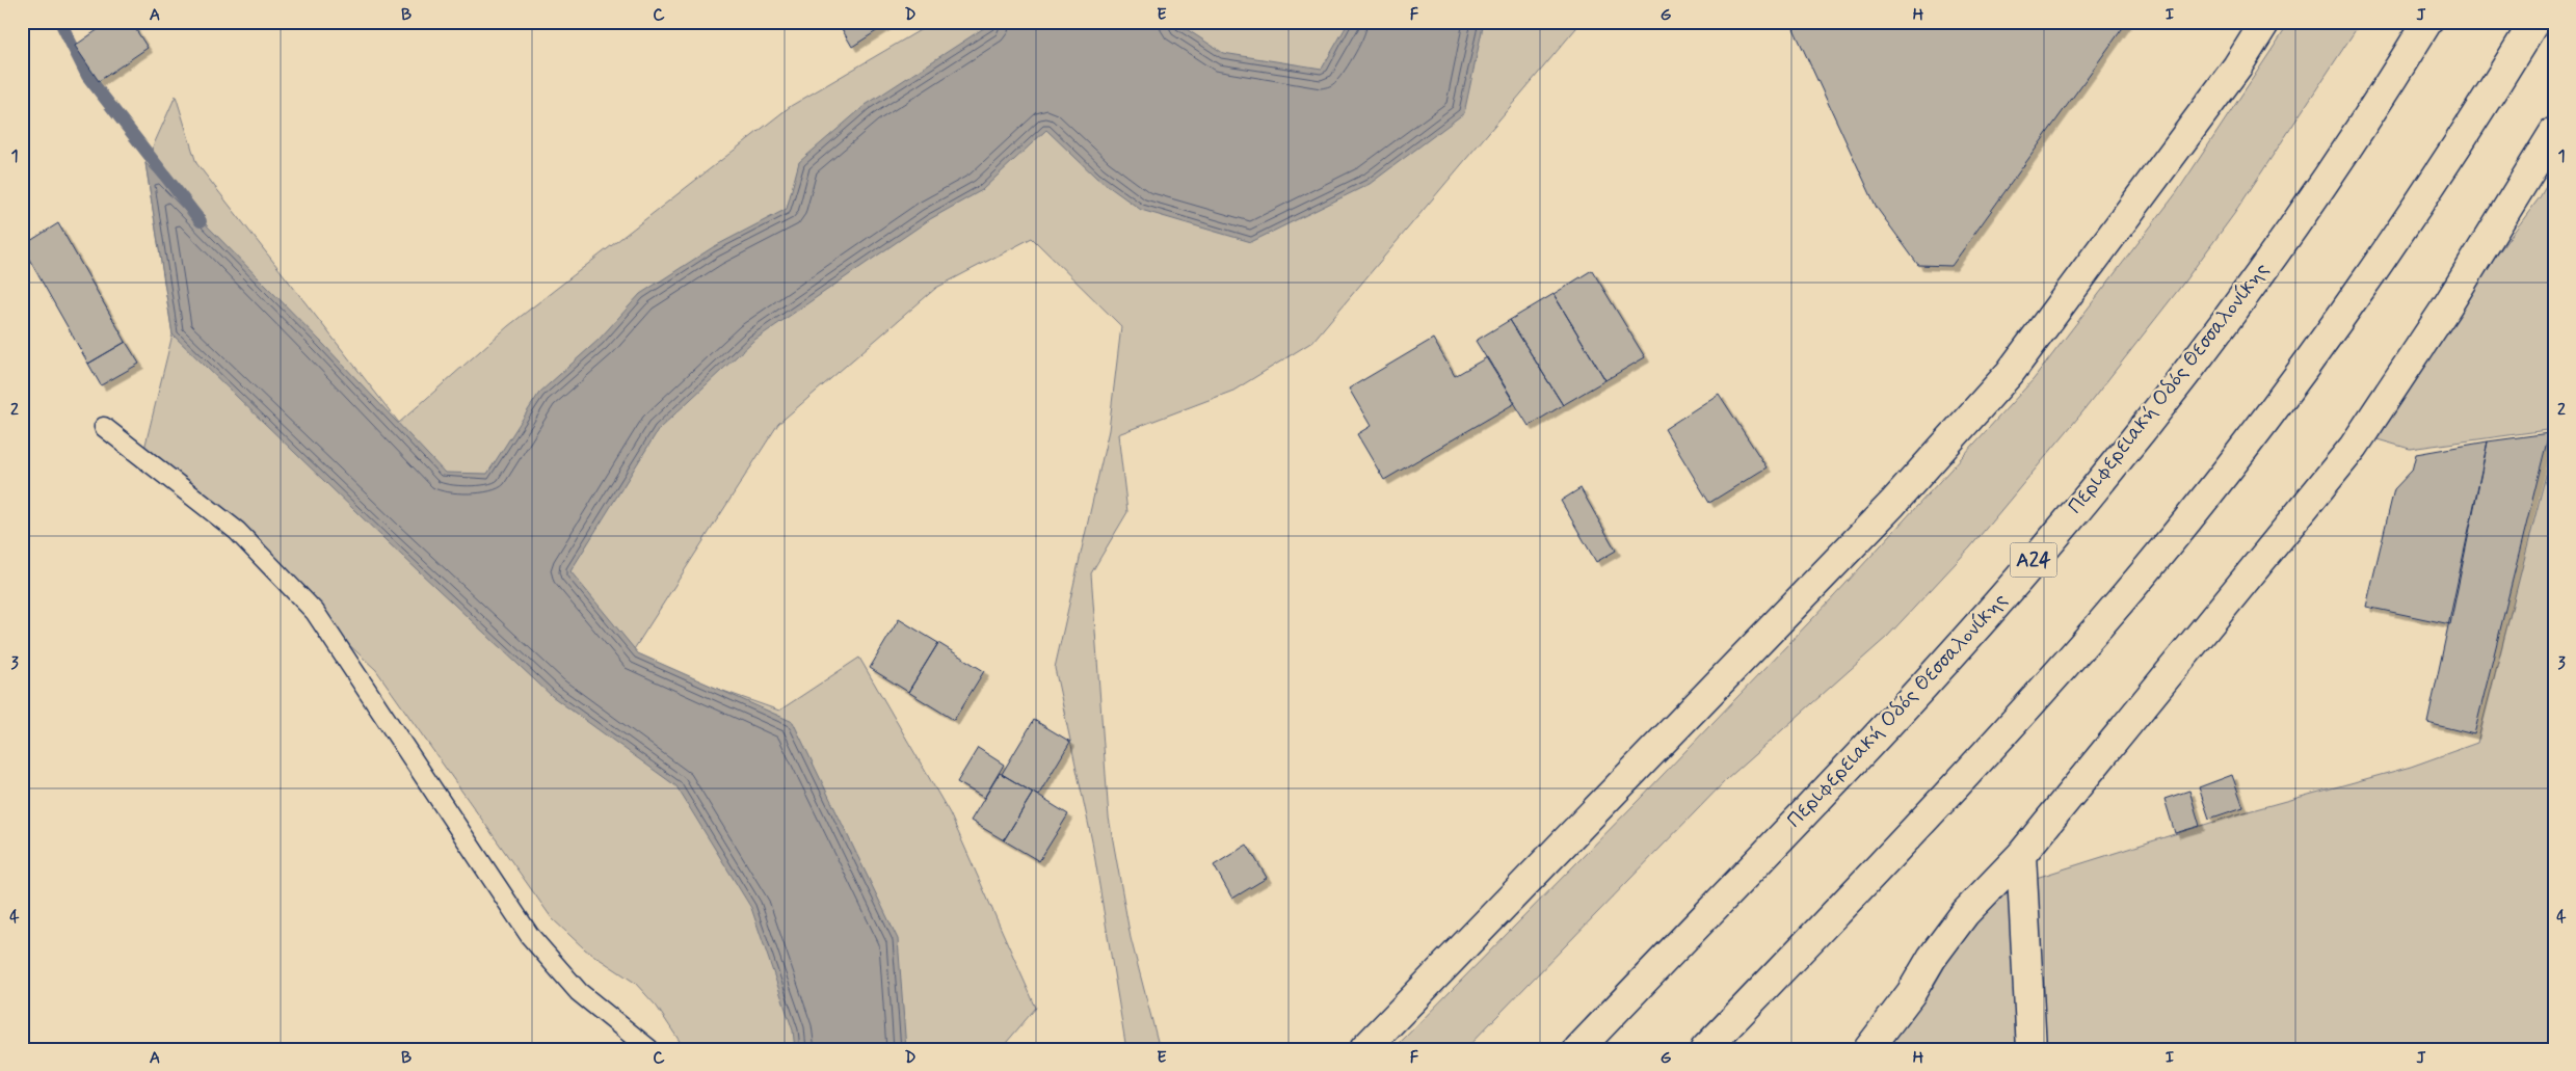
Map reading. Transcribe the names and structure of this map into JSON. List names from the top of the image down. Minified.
{"streets":{"main road":["Περιφερειακή Οδός Θεσσαλονίκης","Α24"]},"grid":{"columns":["A","B","C","D","E","F","G","H","I","J"],"rows":["1","2","3","4"]}}
